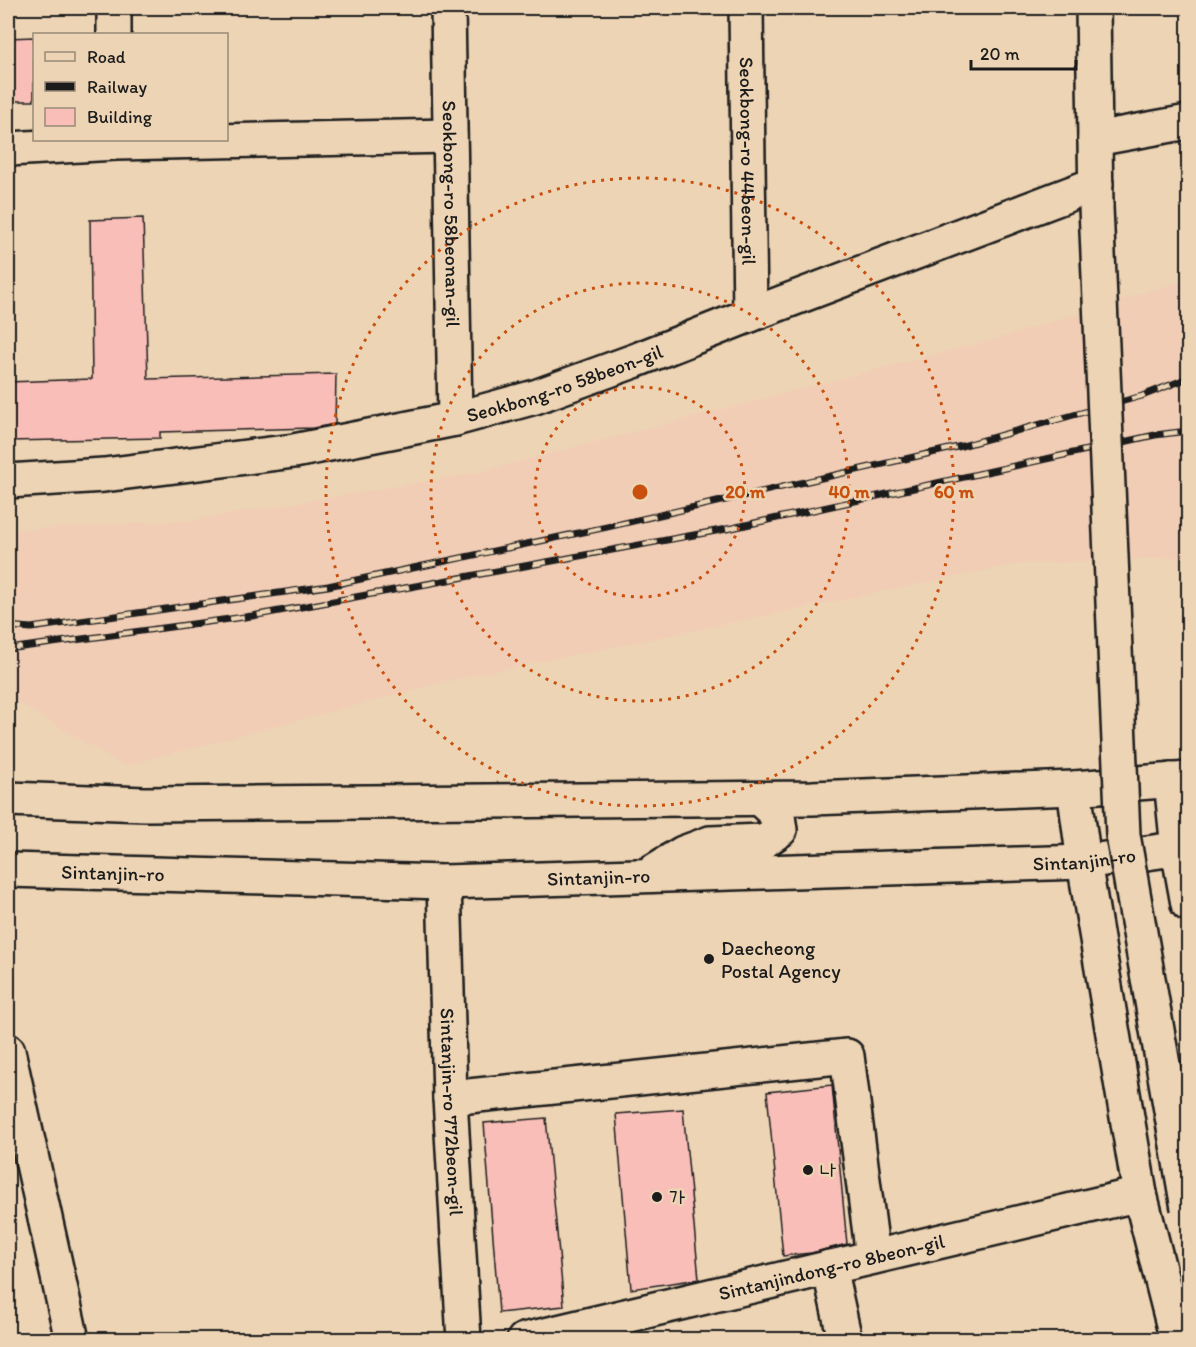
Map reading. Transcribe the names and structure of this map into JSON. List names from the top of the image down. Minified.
{"streets":{"street":["Seokbong-ro 44beon-gil","Seokbong-ro 58beonan-gil","Seokbong-ro 58beon-gil","Sintanjin-ro","Sintanjin-ro 772beon-gil","Sintanjindong-ro 8beon-gil"]},"crossings":[["Seokbong-ro 44beon-gil","Seokbong-ro 58beon-gil"],["Seokbong-ro 58beonan-gil","Seokbong-ro 58beon-gil"],["Sintanjin-ro","Sintanjin-ro 772beon-gil"]],"places":["Daecheong Postal Agency","나","가"],"legend":["Road","Railway","Building"],"scale_bar":"20 m","rings":["20 m","40 m","60 m"]}
